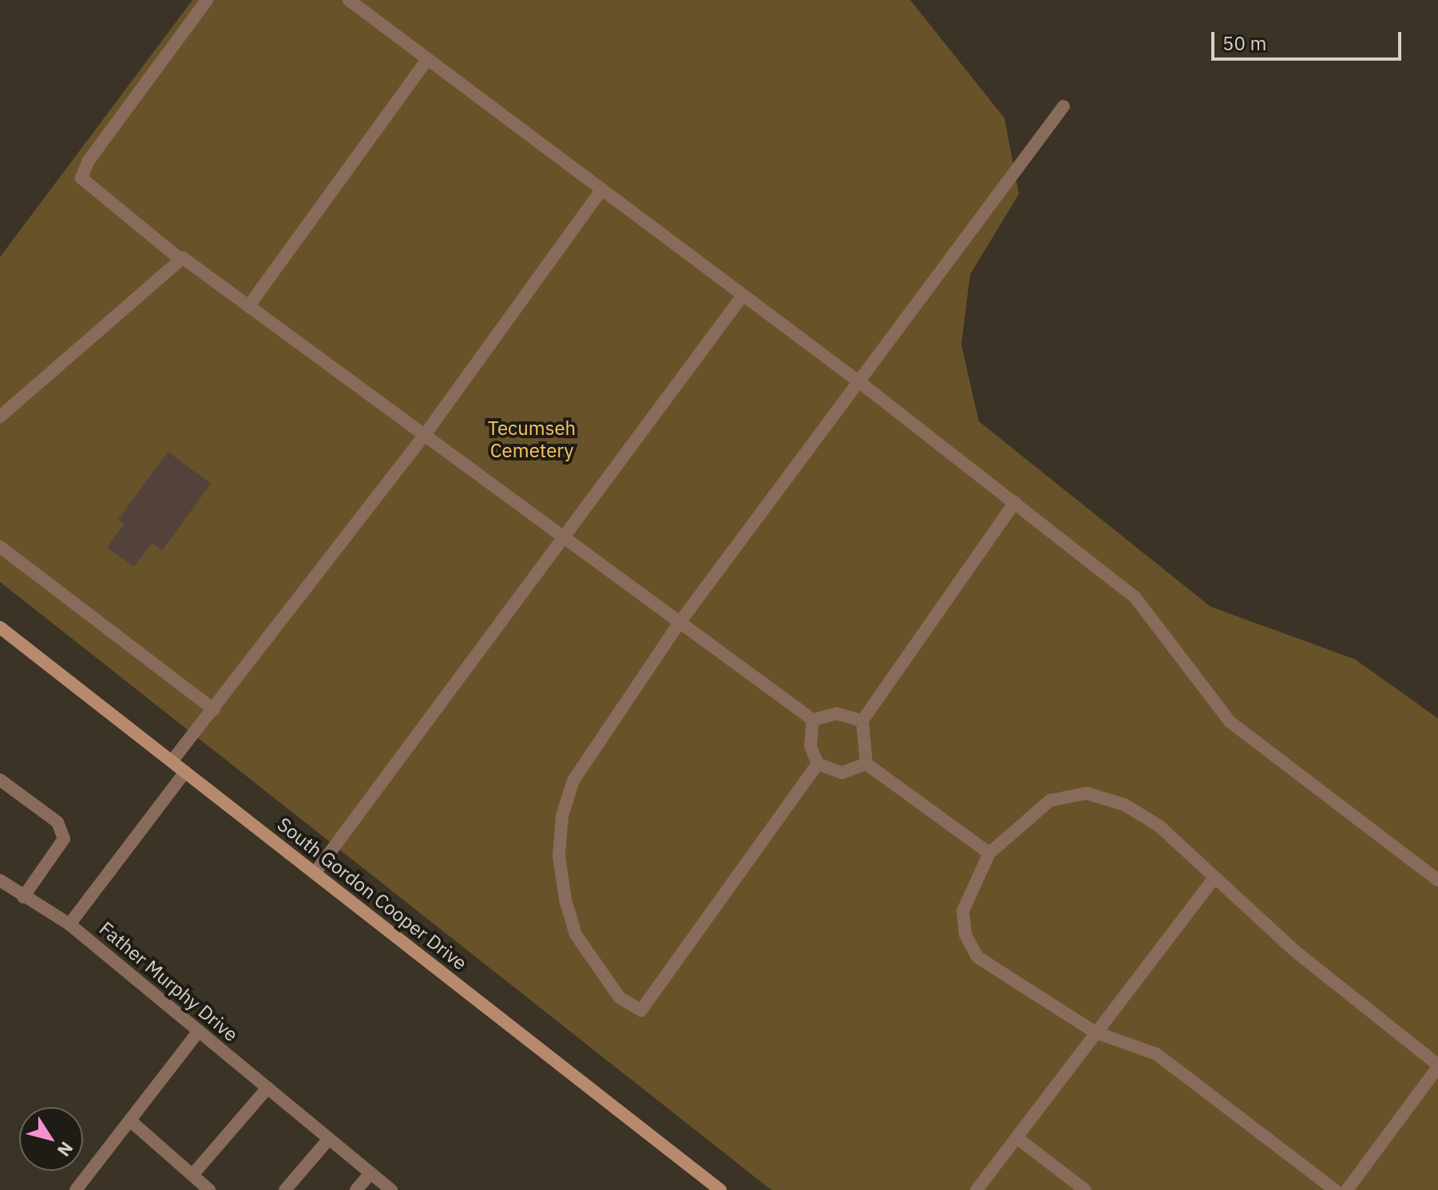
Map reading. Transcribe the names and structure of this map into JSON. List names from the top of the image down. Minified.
{"streets":{"main road":["South Gordon Cooper Drive"],"street":["Father Murphy Drive"]},"crossings":[["South Gordon Cooper Drive","Father Murphy Drive"]],"parks":["Tecumseh Cemetery"],"scale_bar":"50 m","north":"bottom right"}
